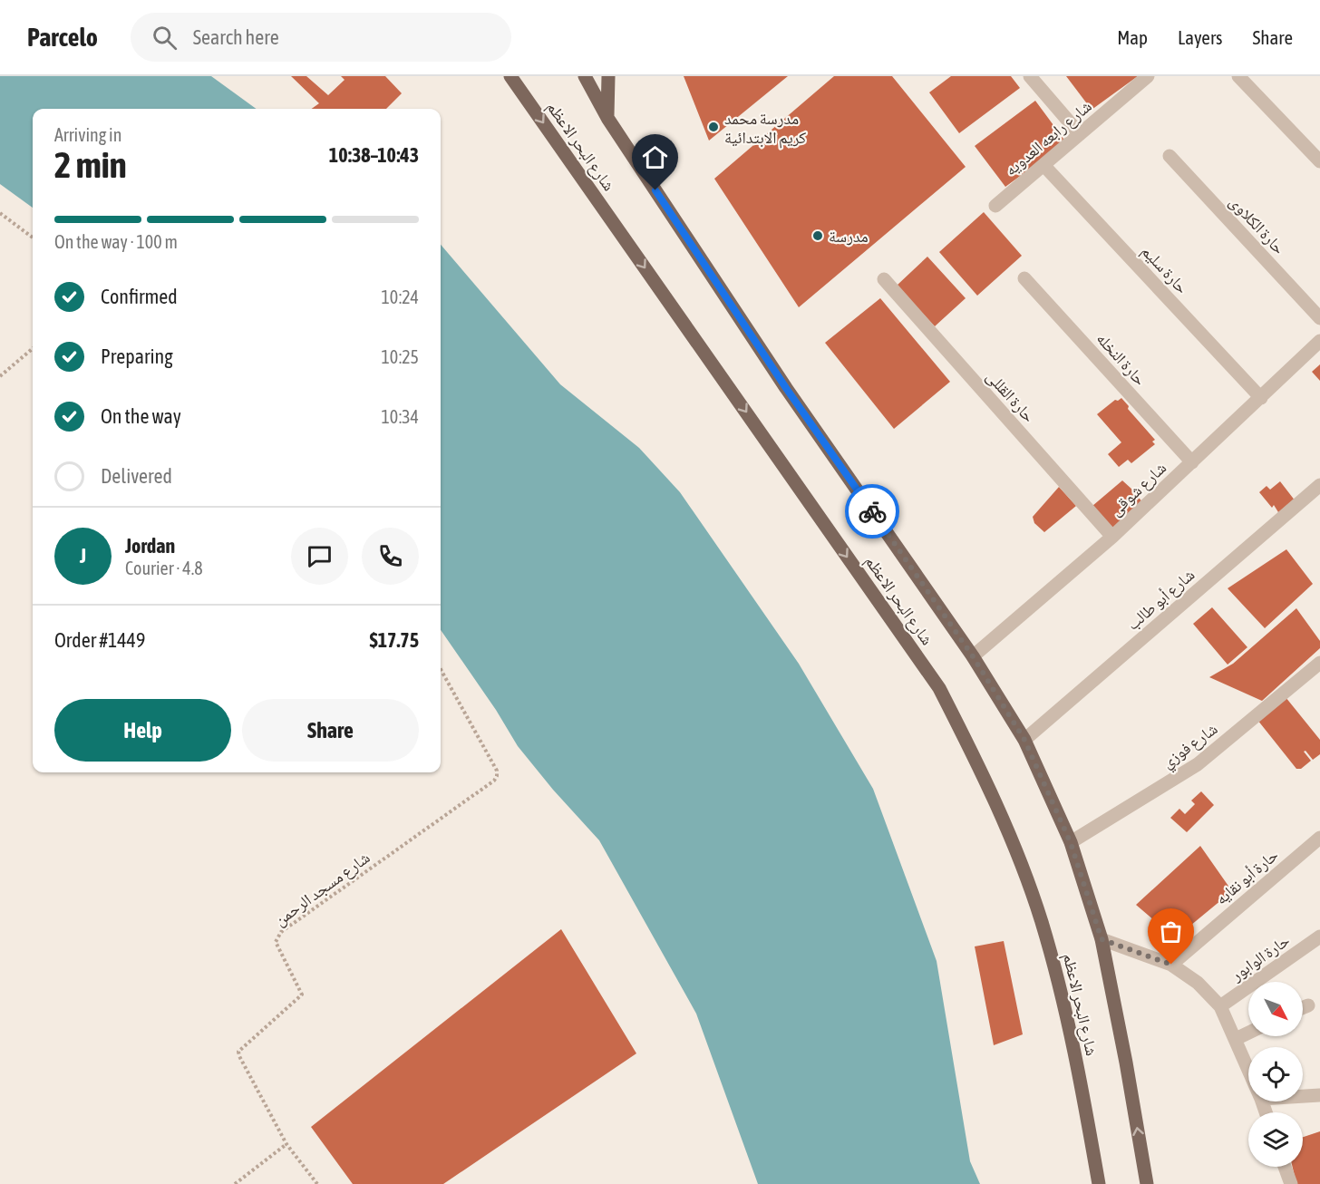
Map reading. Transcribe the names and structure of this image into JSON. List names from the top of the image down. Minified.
{"streets":{"main road":["شارع البحر الاعظم"],"street":["شارع رابعه العدويه","حارة الكلاوى","حارة سليم","حارة النخله","حارة القللى","شارع شوقى","شارع أبو طالب","شارع فوزي","حارة أبو نقايه","حارة الوابور"],"path":["شارع مسجد الرحمن"]},"crossings":[["شارع رابعه العدويه","حارة سليم"],["شارع البحر الاعظم","شارع شوقى"],["شارع البحر الاعظم","شارع أبو طالب"],["شارع البحر الاعظم","شارع فوزي"],["حارة سليم","شارع شوقى"],["حارة النخله","شارع شوقى"],["حارة القللى","شارع شوقى"]],"places":["مدرسة محمد كريم الابتدائية","مدرسة"],"north":"bottom right","page":{"header":"Parcelo","search":"Search here","nav":["Map","Layers","Share"],"heading":["2 min","Arriving in","10:38–10:43"],"panel":["Jordan","Courier · 4.8","Order #1449","$17.75"],"bar":"On the way · 100 m","list":[["Confirmed","10:24"],["Preparing","10:25"],["On the way","10:34"],"Delivered"],"round":"J","buttons":["Help","Share"]}}
